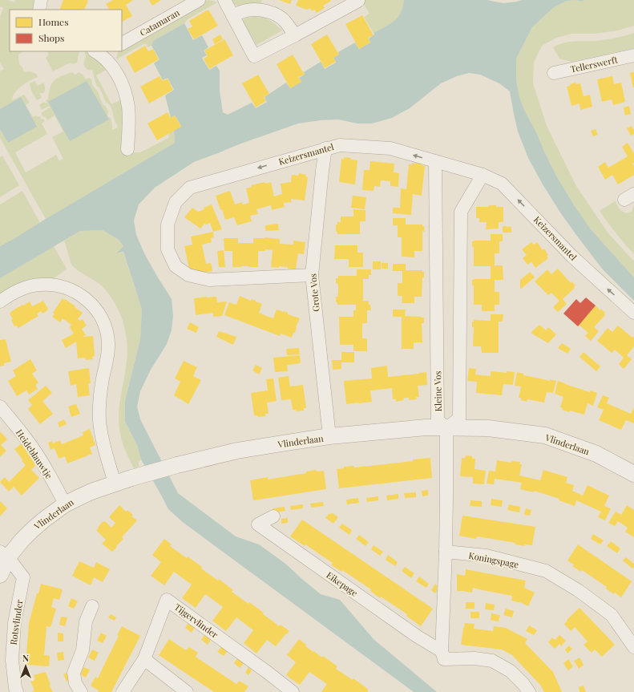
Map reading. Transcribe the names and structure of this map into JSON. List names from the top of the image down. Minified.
{"streets":{"street":["Catamaran","Tellerswerft","Keizersmantel","Grote Vos","Kleine Vos","Vlinderlaan","Heideblauwtje","Koningspage","Eikepage","Tijgervlinder","Rotsvlinder"]},"crossings":[["Keizersmantel","Grote Vos"],["Keizersmantel","Kleine Vos"],["Grote Vos","Vlinderlaan"],["Kleine Vos","Vlinderlaan"],["Vlinderlaan","Heideblauwtje"],["Vlinderlaan","Rotsvlinder"]],"legend":["Homes","Shops"],"north":"top"}
